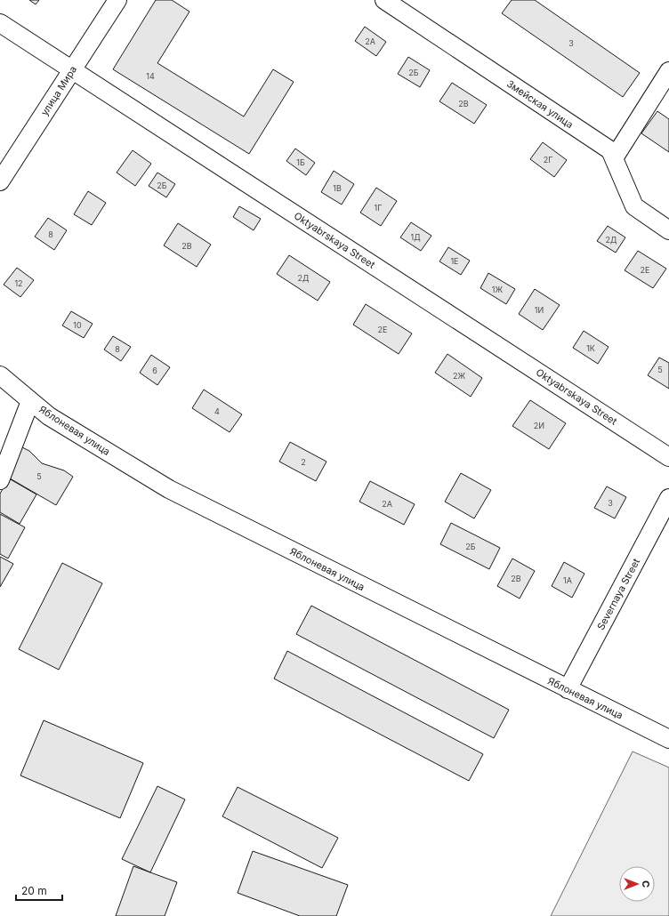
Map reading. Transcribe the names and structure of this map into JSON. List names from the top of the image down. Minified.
{"streets":{"street":["улица Мира","Змейская улица","Oktyabrskaya Street","Яблоневая улица","Severnaya Street"]},"crossings":[["улица Мира","Oktyabrskaya Street"],["Яблоневая улица","Severnaya Street"]],"house_numbers":["2А","3","2Б","14","2В","2Г","1Б","2Б","1В","1Г","8","1Д","2Д","2В","1Е","2Е","2Д","12","1Ж","1И","10","2Е","1К","8","5","6","2Ж","4","2И","2","5","3","2А","2Б","2В","1А"],"scale_bar":"20 m","north":"right"}
